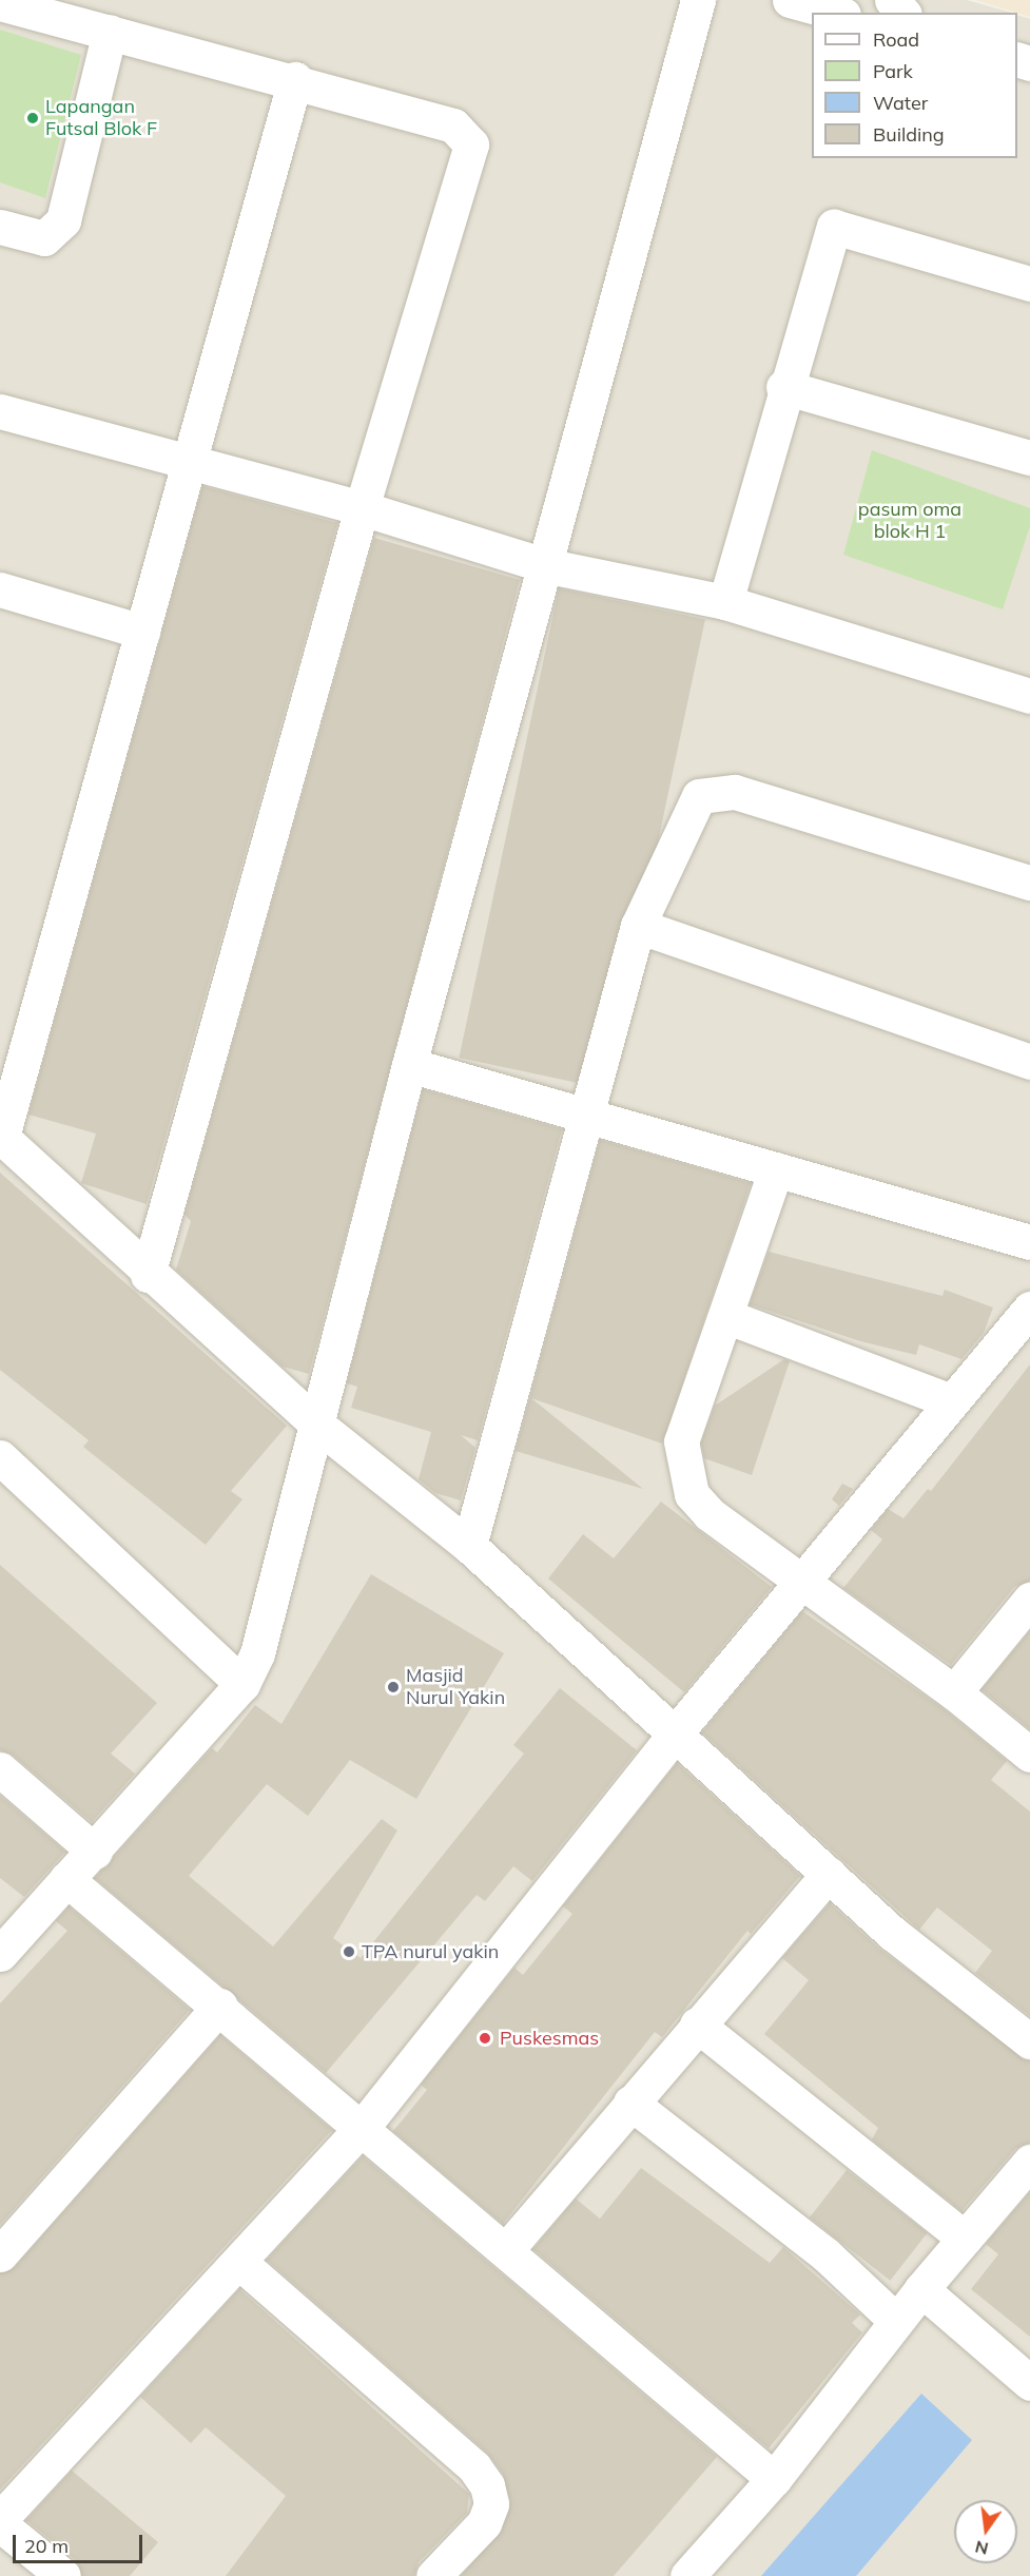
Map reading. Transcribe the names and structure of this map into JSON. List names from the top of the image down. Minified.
{"parks":["pasum oma blok H 1"],"places":["Lapangan Futsal Blok F","Masjid Nurul Yakin","TPA nurul yakin","Puskesmas"],"legend":["Road","Park","Water","Building"],"scale_bar":"20 m","north":"bottom"}
